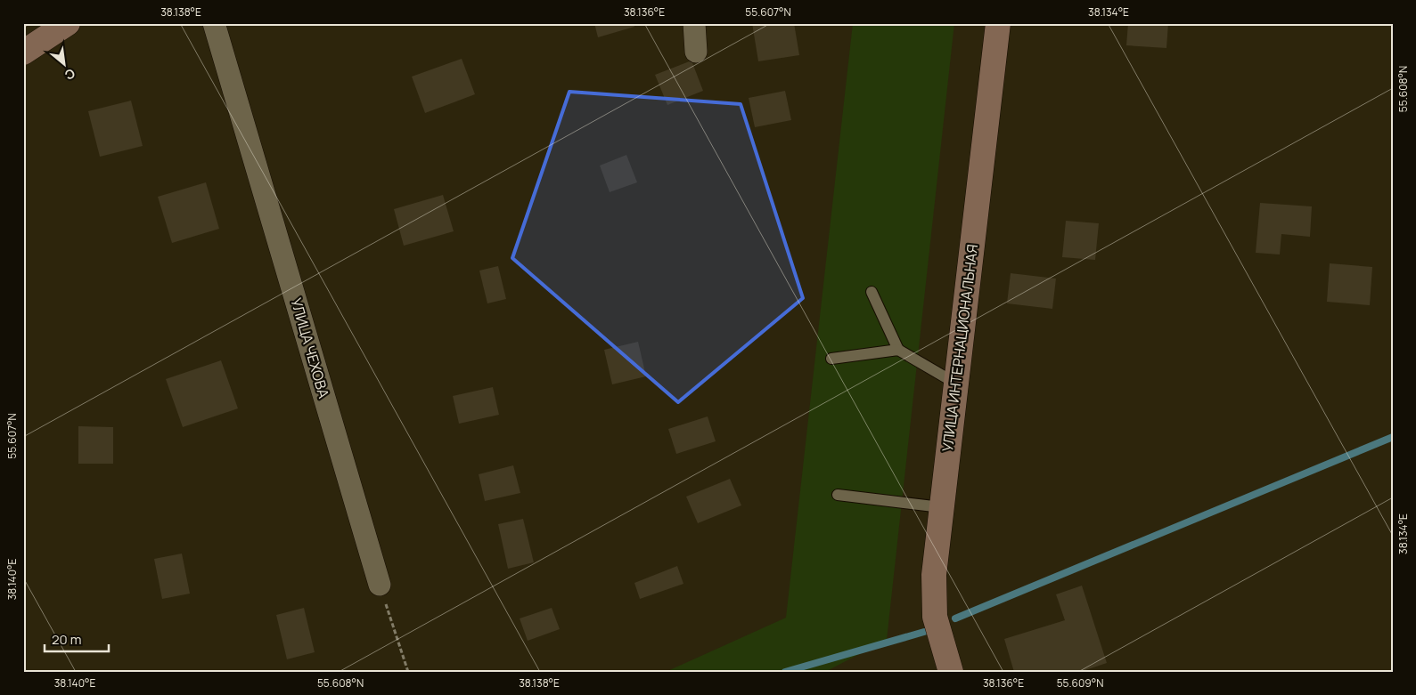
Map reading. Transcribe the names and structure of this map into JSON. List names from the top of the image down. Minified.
{"streets":{"main road":["УЛИЦА ИНТЕРНАЦИОНАЛЬНАЯ"],"street":["УЛИЦА ЧЕХОВА"]},"scale_bar":"20 m","north":"bottom right","coordinates":["38.138°E","38.136°E","55.607°N","38.134°E","55.608°N","38.140°E","55.609°N"]}
